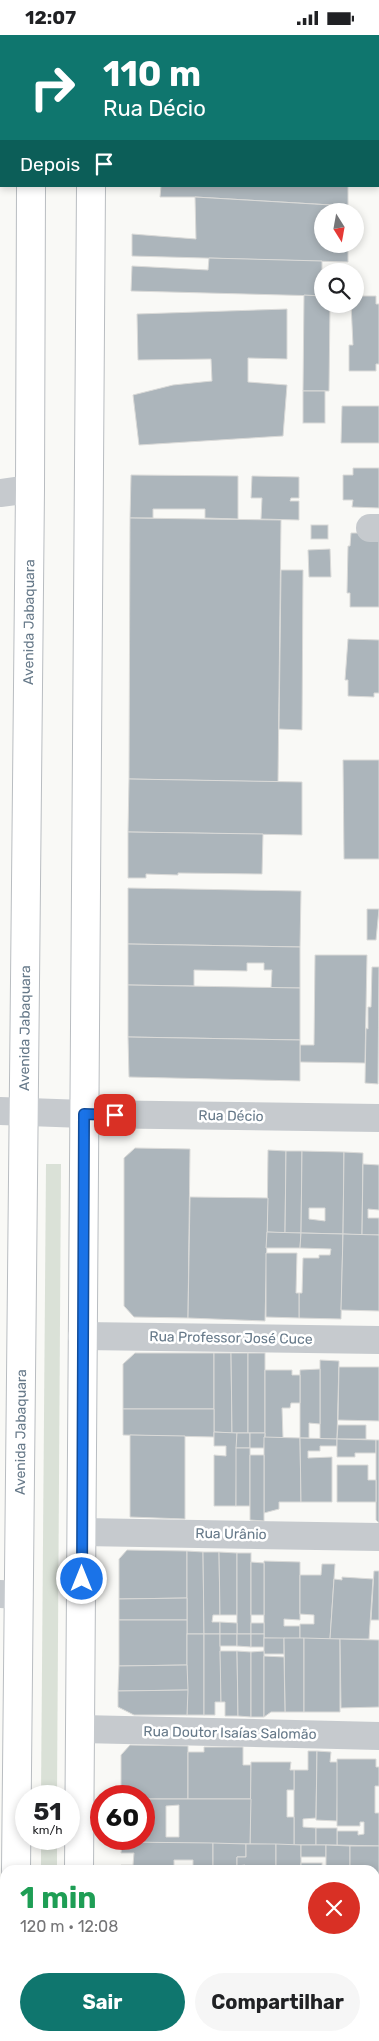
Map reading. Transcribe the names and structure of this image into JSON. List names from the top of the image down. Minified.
{"streets":{"main road":["Avenida Jabaquara"],"street":["Rua Décio","Rua Professor José Cuce","Rua Urânio","Rua Doutor Isaías Salomão"]},"crossings":[["Avenida Jabaquara","Rua Décio"]],"north":"bottom","page":{"status":"12:07","turn":["110 m","Rua Décio"],"then":"Depois","speed":"51 km/h","limit":"60","heading":["1 min","120 m · 12:08"],"buttons":["Sair","Compartilhar"]}}
